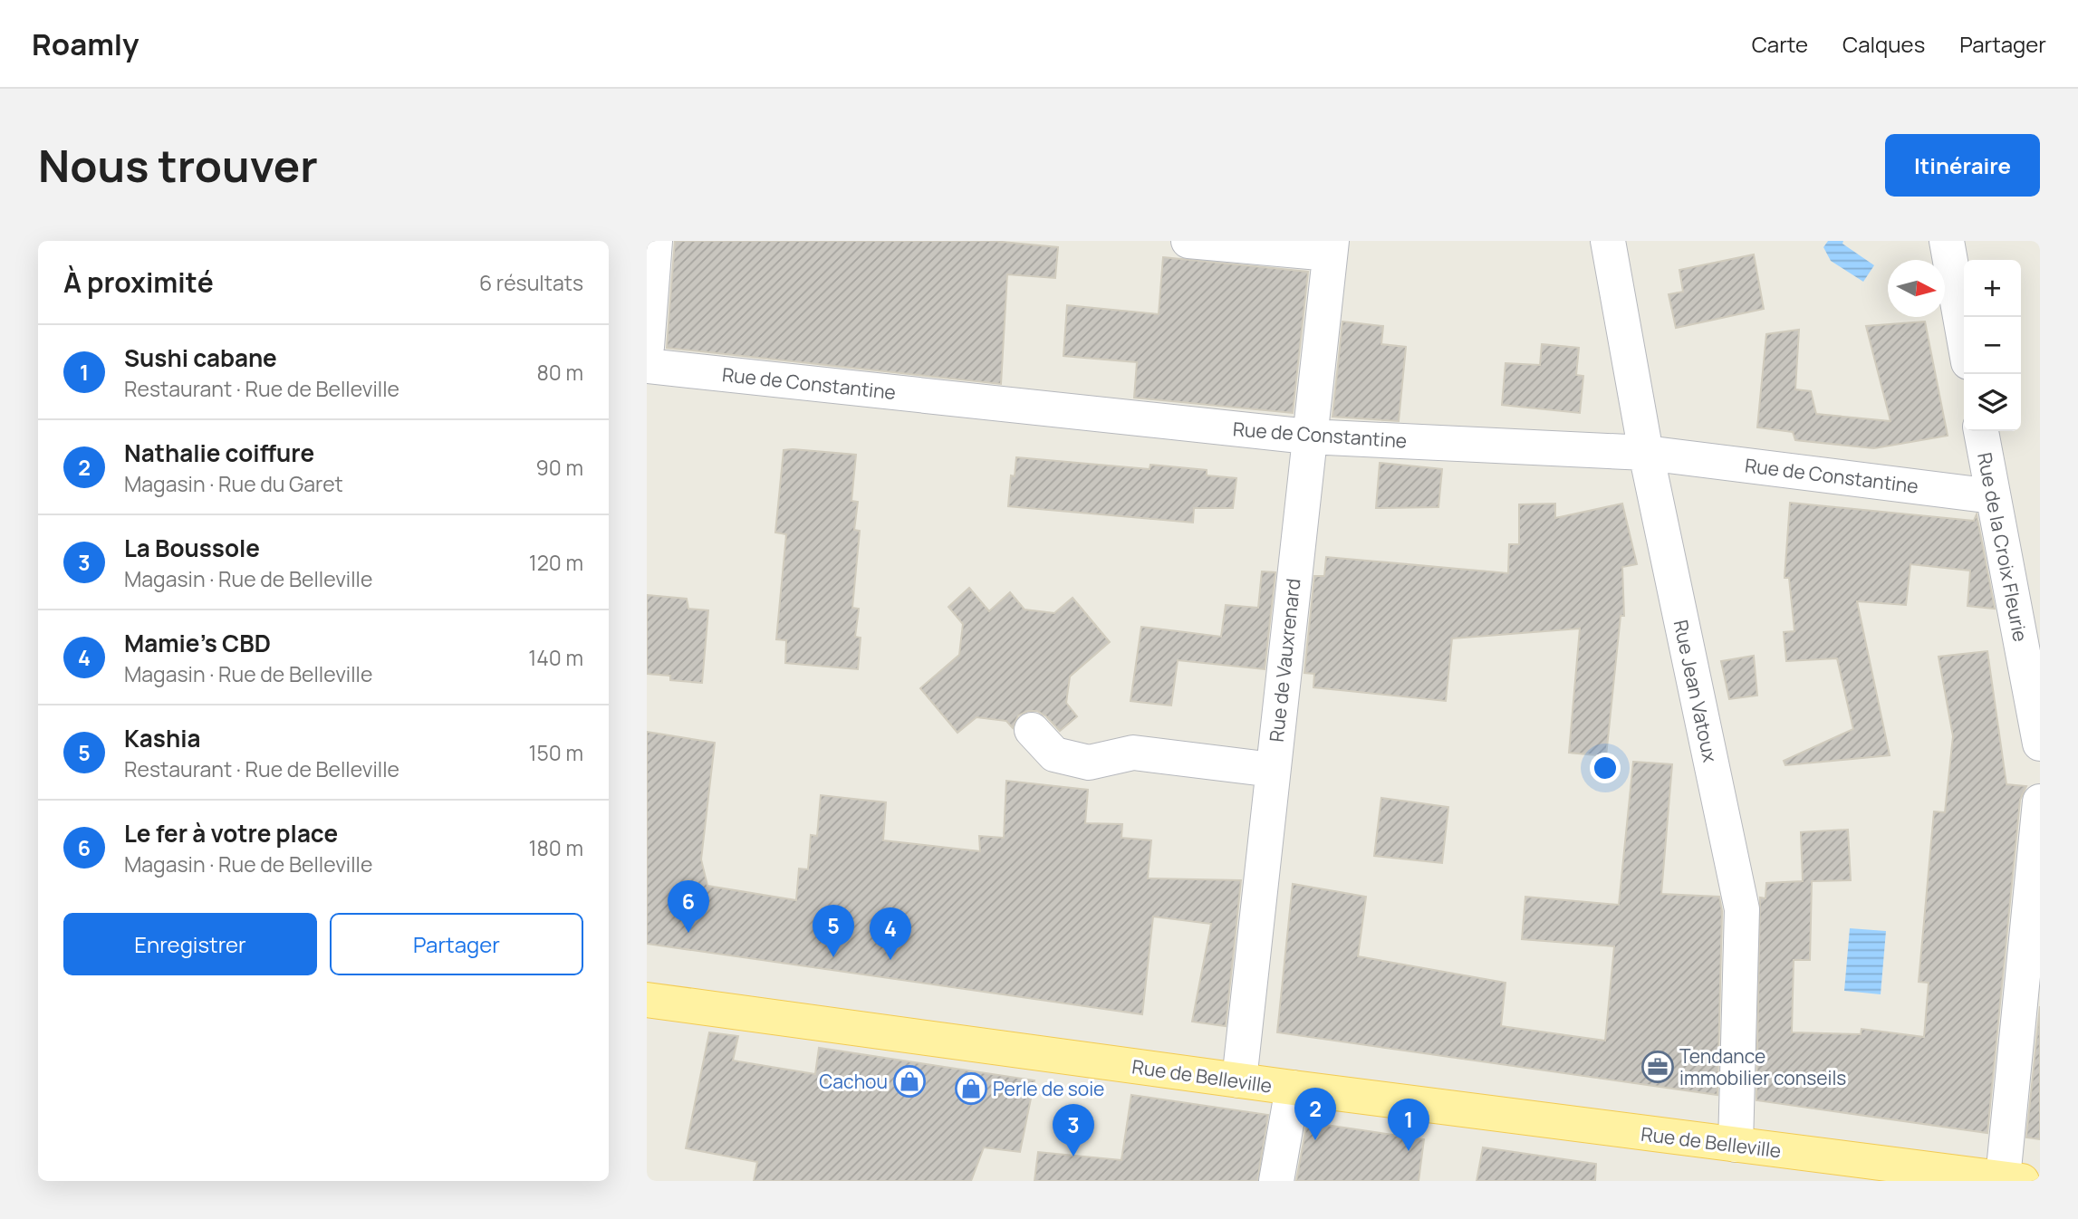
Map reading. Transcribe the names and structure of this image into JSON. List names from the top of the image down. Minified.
{"streets":{"main road":["Rue de Belleville"],"street":["Rue de Constantine","Rue de la Croix Fleurie","Rue de Vauxrenard","Rue Jean Vatoux"]},"crossings":[["Rue de Constantine","Rue de la Croix Fleurie"],["Rue de Constantine","Rue de Vauxrenard"],["Rue de Constantine","Rue Jean Vatoux"],["Rue de Vauxrenard","Rue de Belleville"],["Rue Jean Vatoux","Rue de Belleville"]],"places":{"office":["Tendance immobilier conseils"],"shop":["Cachou","Perle de soie"]},"north":"right","page":{"header":"Roamly","nav":["Carte","Calques","Partager"],"buttons":["Itinéraire",["Enregistrer","Partager"]],"title":"Nous trouver","heading":["À proximité","6 résultats"],"map_buttons":["+","−"],"list":[{"mark":"1","name":"Sushi cabane","note":"Restaurant · Rue de Belleville","value":"80 m"},{"mark":"2","name":"Nathalie coiffure","note":"Magasin · Rue du Garet","value":"90 m"},{"mark":"3","name":"La Boussole","note":"Magasin · Rue de Belleville","value":"120 m"},{"mark":"4","name":"Mamie's CBD","note":"Magasin · Rue de Belleville","value":"140 m"},{"mark":"5","name":"Kashia","note":"Restaurant · Rue de Belleville","value":"150 m"},{"mark":"6","name":"Le fer à votre place","note":"Magasin · Rue de Belleville","value":"180 m"}],"pins":["6","5","4","2","1","3"]}}
